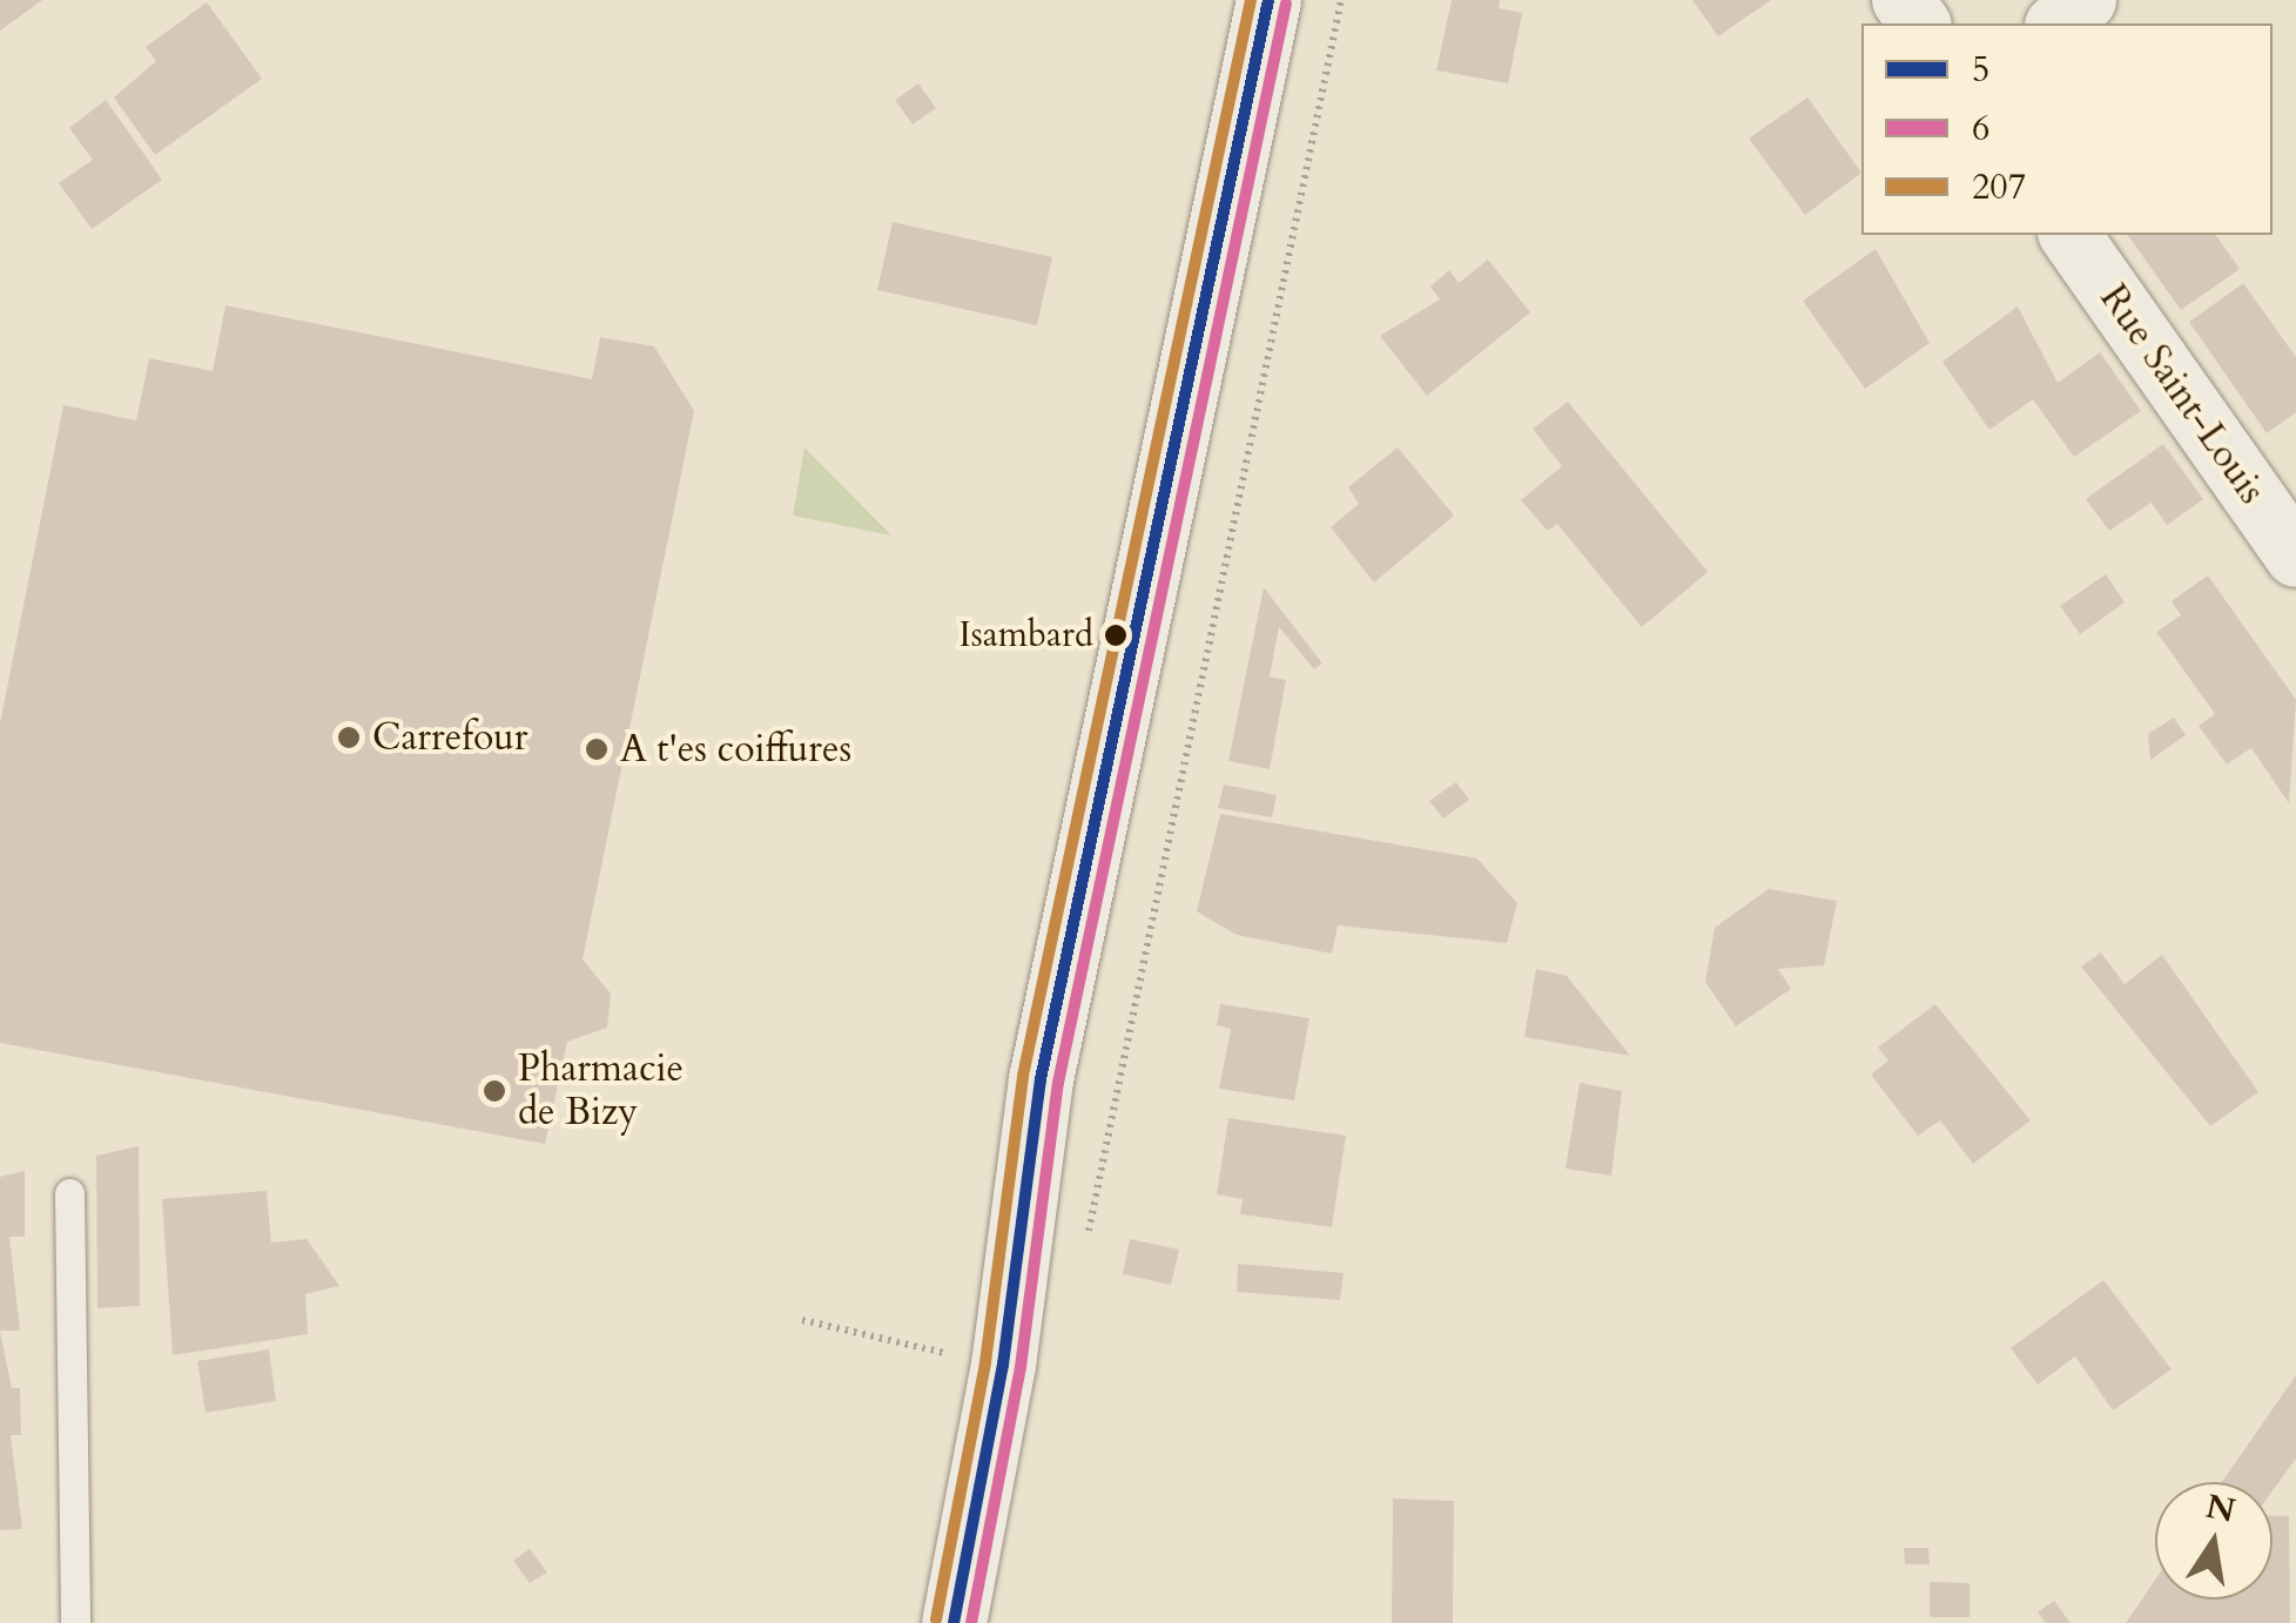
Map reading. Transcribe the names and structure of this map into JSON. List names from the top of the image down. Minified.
{"streets":{"street":["Rue Saint-Louis"]},"places":["Isambard","Carrefour","A t'es coiffures","Pharmacie de Bizy"],"lines":["transit line 5","transit line 207","transit line 6"],"legend":["5","6","207"],"north":"top"}
